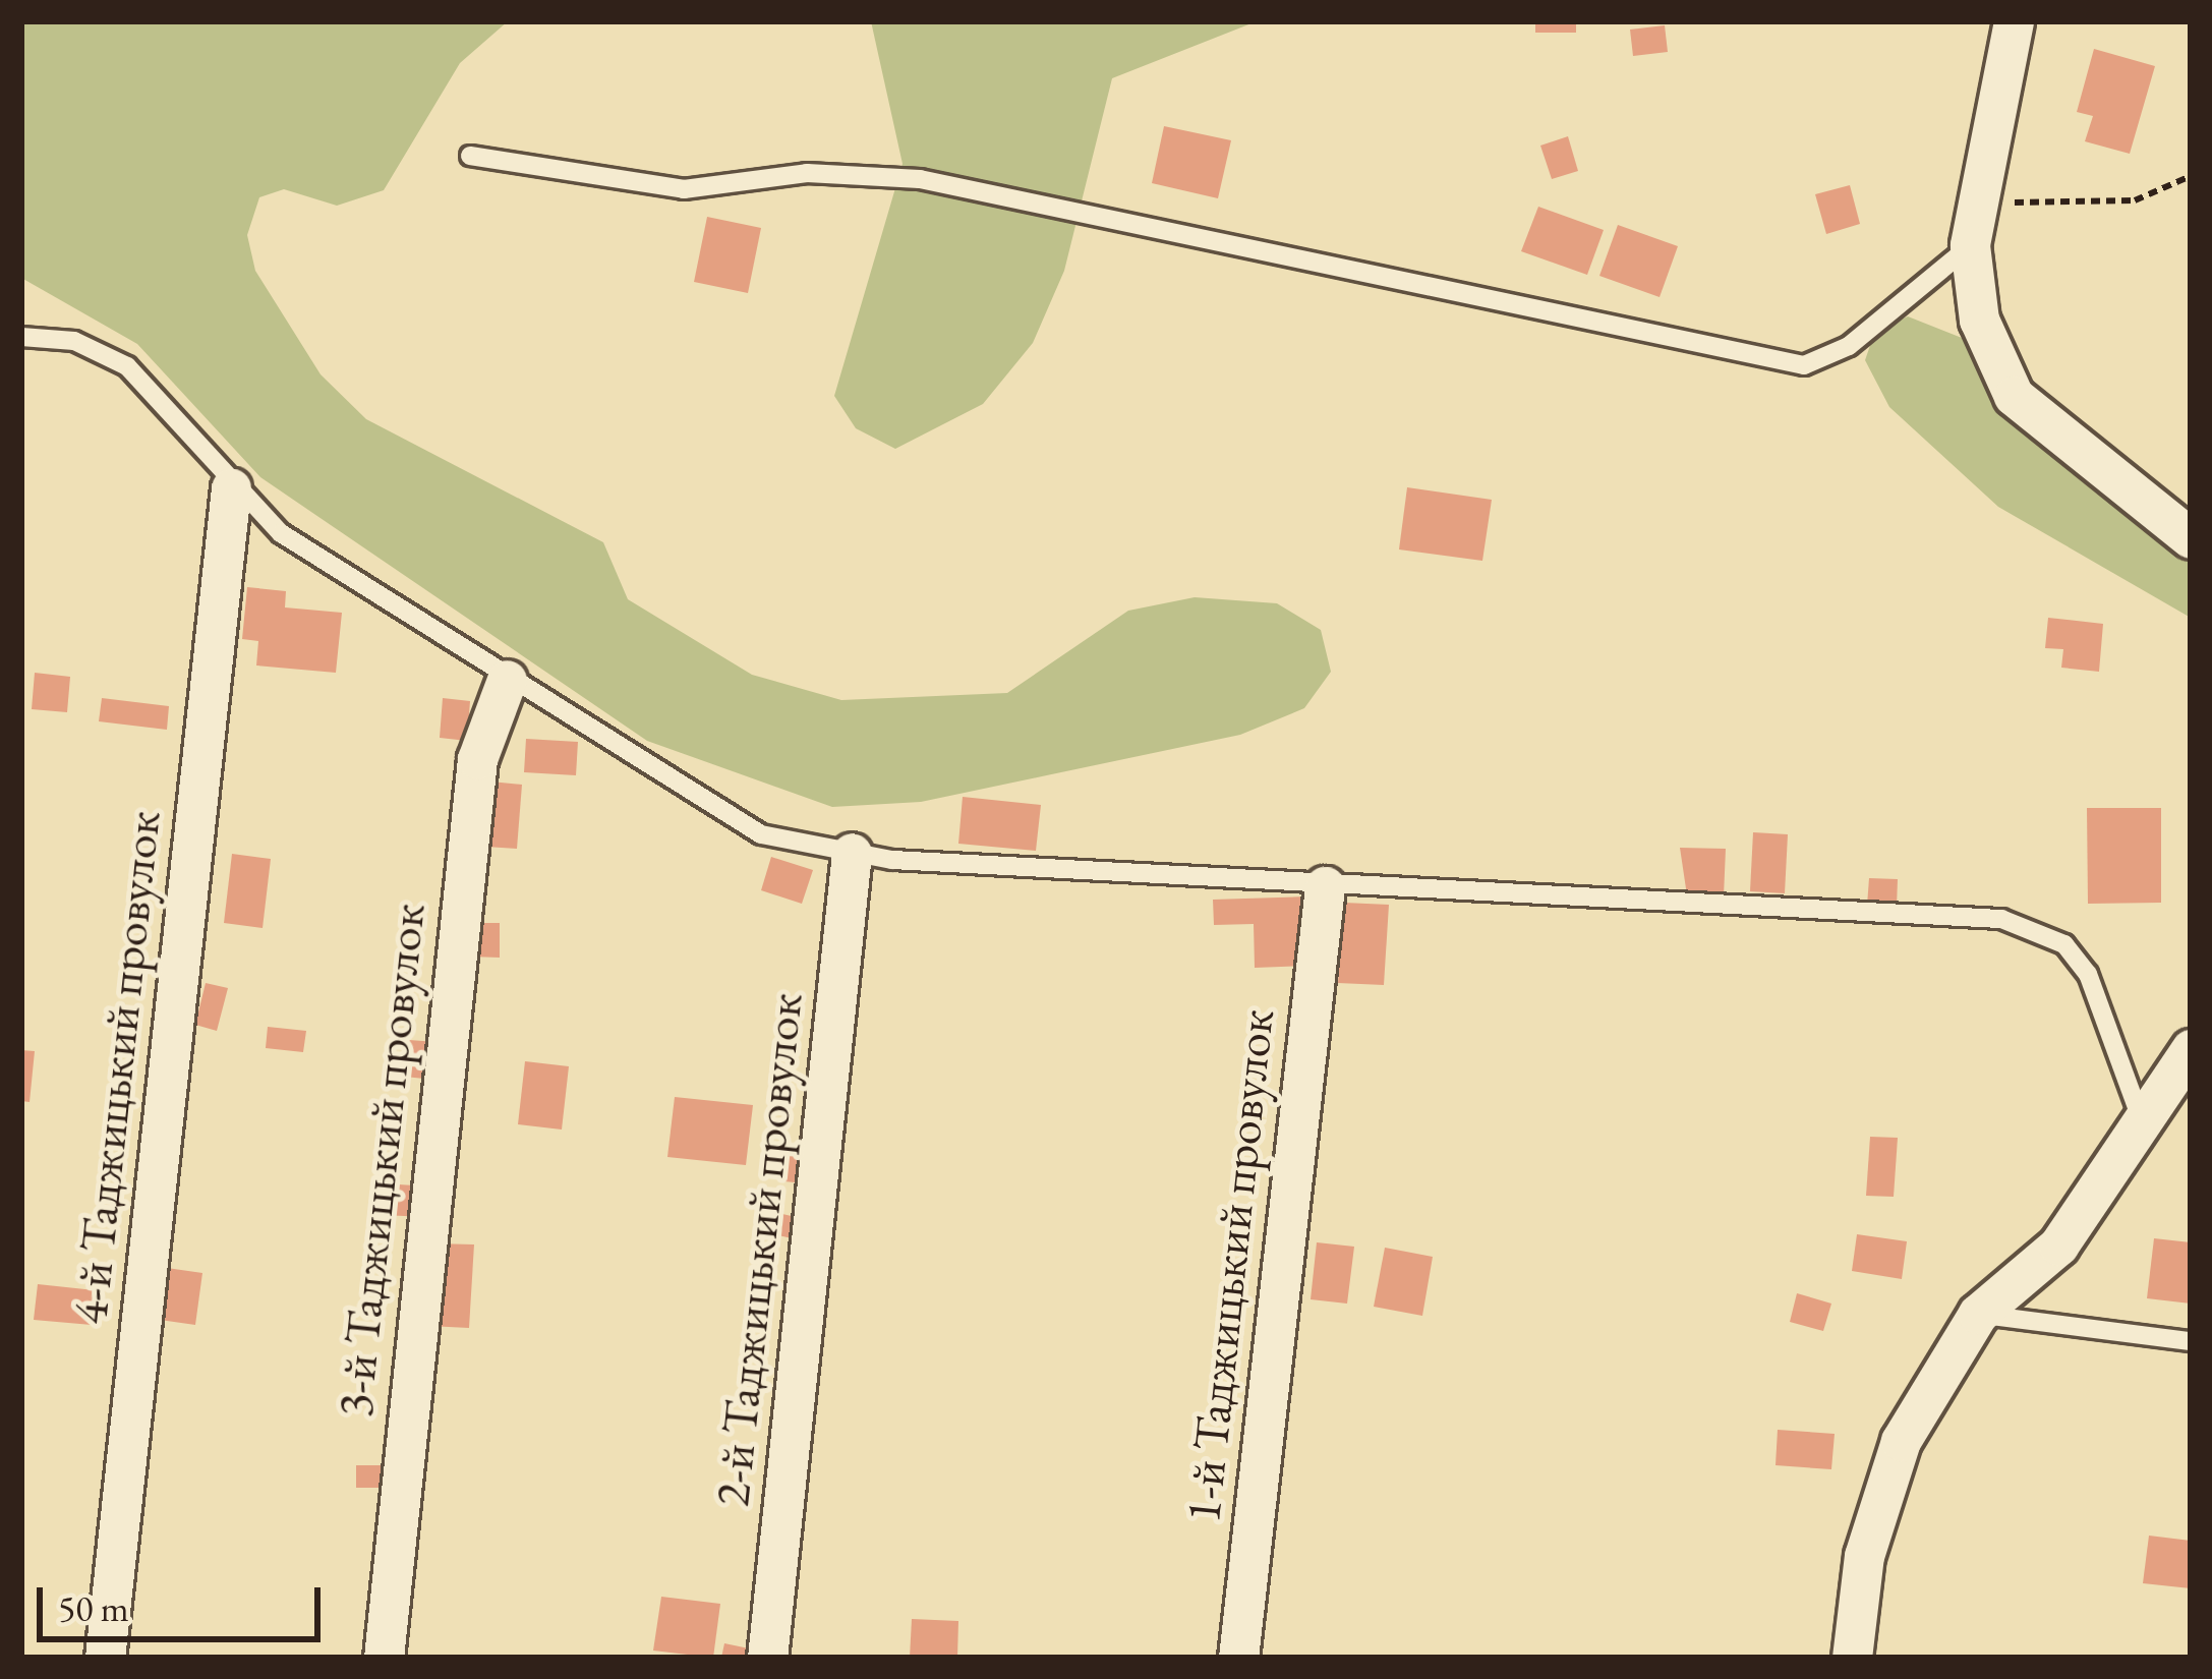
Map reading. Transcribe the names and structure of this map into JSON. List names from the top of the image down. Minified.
{"streets":{"street":["4-й Таджицький провулок","3-й Таджицький провулок","2-й Таджицький провулок","1-й Таджицький провулок"]},"scale_bar":"50 m"}
